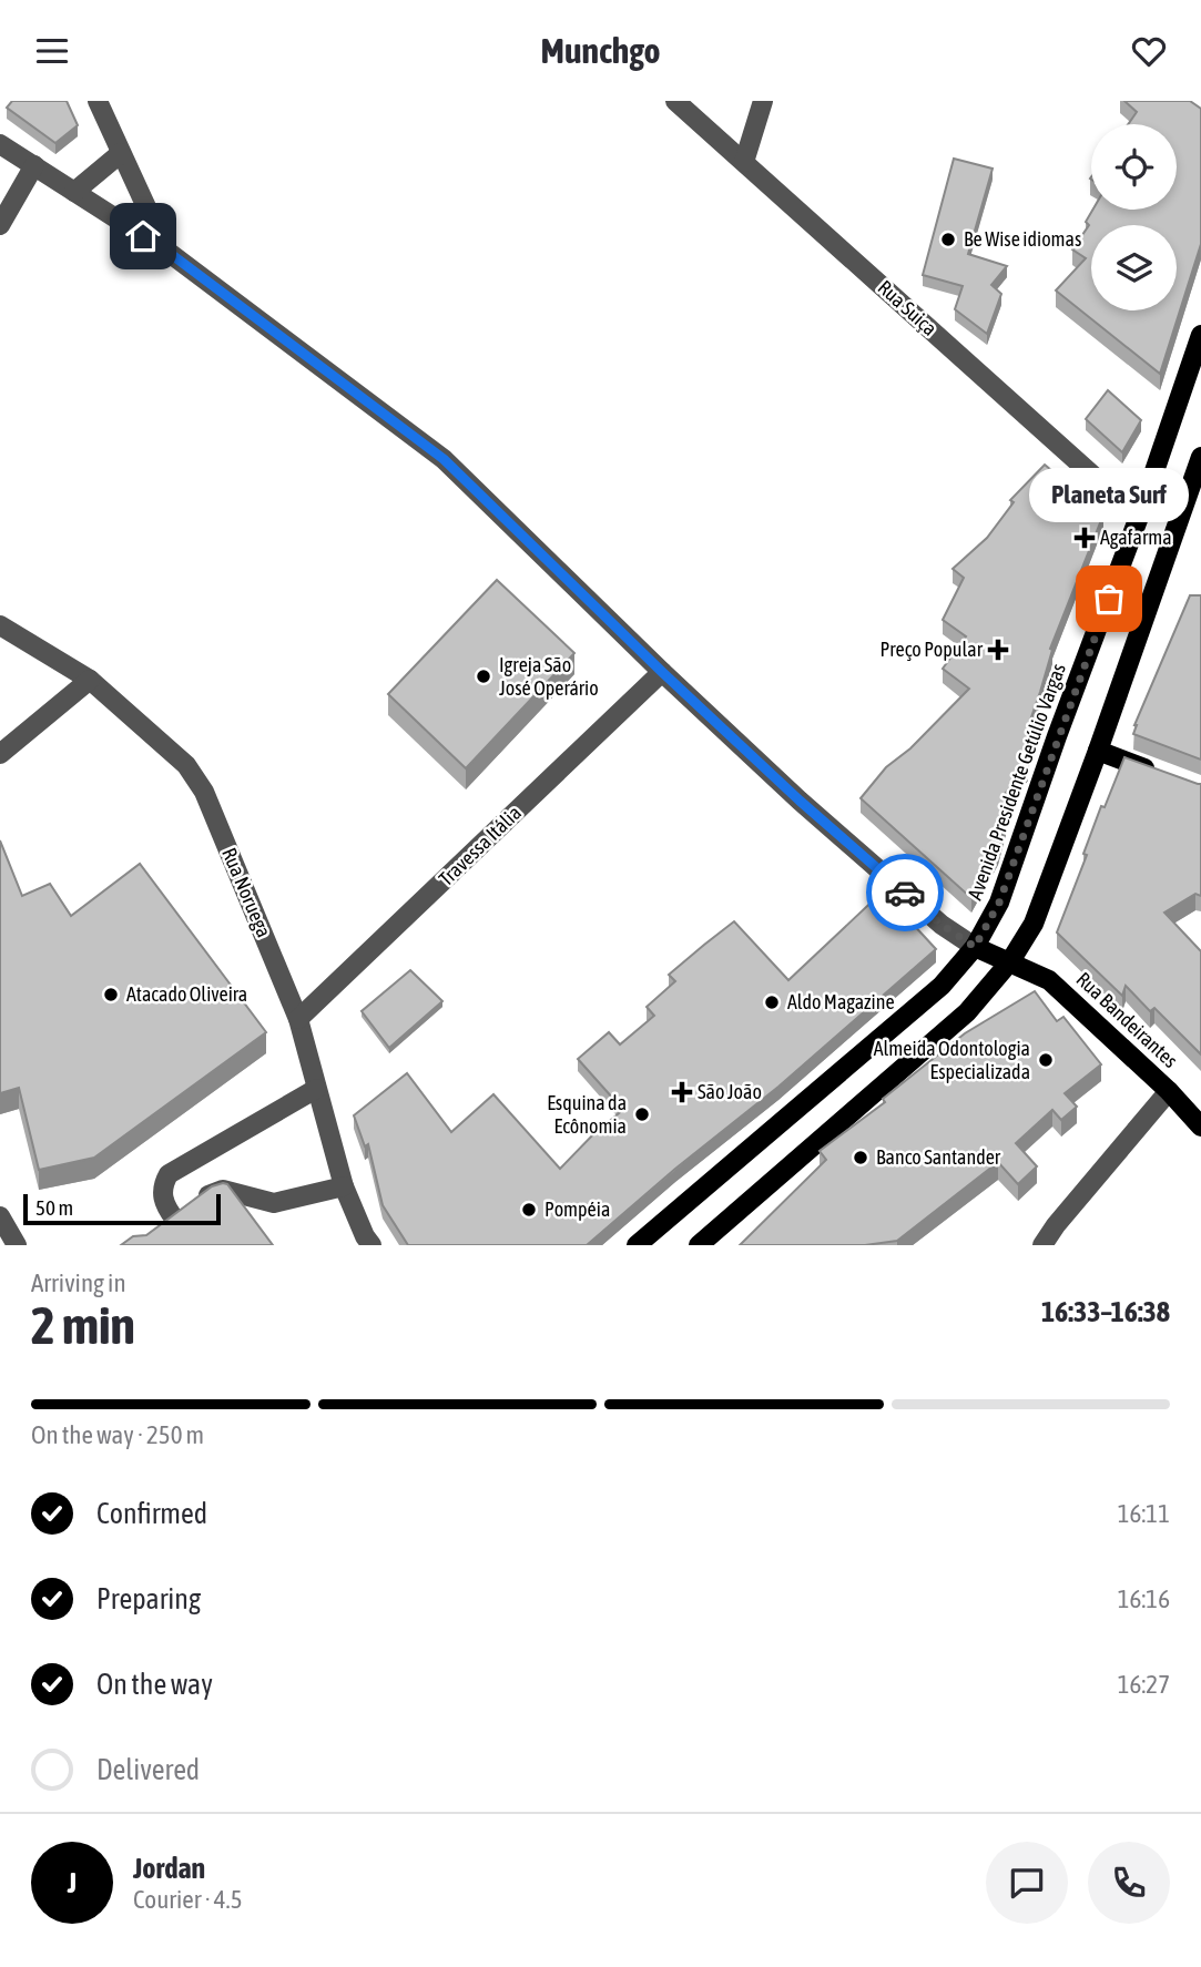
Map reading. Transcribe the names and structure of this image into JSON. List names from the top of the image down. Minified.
{"streets":{"main road":["Avenida Presidente Getúlio Vargas","Rua Bandeirantes"],"street":["Rua Suiça","Travessa Itália","Rua Noruega"]},"crossings":[["Rua Suiça","Avenida Presidente Getúlio Vargas"],["Avenida Presidente Getúlio Vargas","Rua Bandeirantes"],["Travessa Itália","Rua Noruega"]],"places":{"other":["Be Wise idiomas","Planeta Surf","Igreja São José Operário","Atacado Oliveira","Aldo Magazine","Almeida Odontologia Especializada","Esquina da Ecônomia","Banco Santander","Pompéia"],"health":["Agafarma","Preço Popular","São João"]},"scale_bar":"50 m","page":{"header":"Munchgo","bubble":"Planeta Surf","scale":"50 m","heading":["2 min","Arriving in","16:33–16:38"],"panel":["Jordan","Courier · 4.5"],"bar":"On the way · 250 m","list":[["Confirmed","16:11"],["Preparing","16:16"],["On the way","16:27"],"Delivered"],"round":"J"}}
